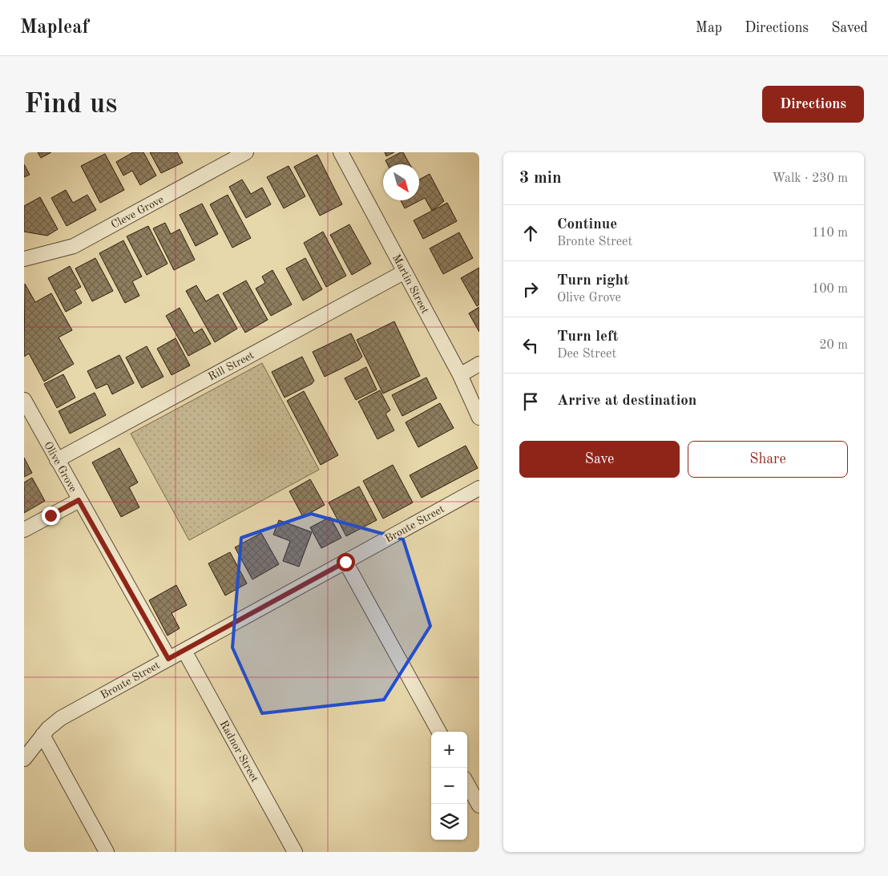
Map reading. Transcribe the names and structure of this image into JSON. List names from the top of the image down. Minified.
{"streets":{"street":["Cleve Grove","Martin Street","Rill Street","Olive Grove","Bronte Street","Radnor Street"]},"crossings":[["Martin Street","Rill Street"],["Rill Street","Olive Grove"],["Olive Grove","Bronte Street"],["Bronte Street","Radnor Street"]],"north":"bottom right","page":{"header":"Mapleaf","nav":["Map","Directions","Saved"],"buttons":["Directions",["Save","Share"]],"title":"Find us","heading":["3 min","Walk · 230 m"],"list":[["Continue","Bronte Street","110 m"],["Turn right","Olive Grove","100 m"],["Turn left","Dee Street","20 m"],"Arrive at destination"],"map_buttons":["+","−"]}}
